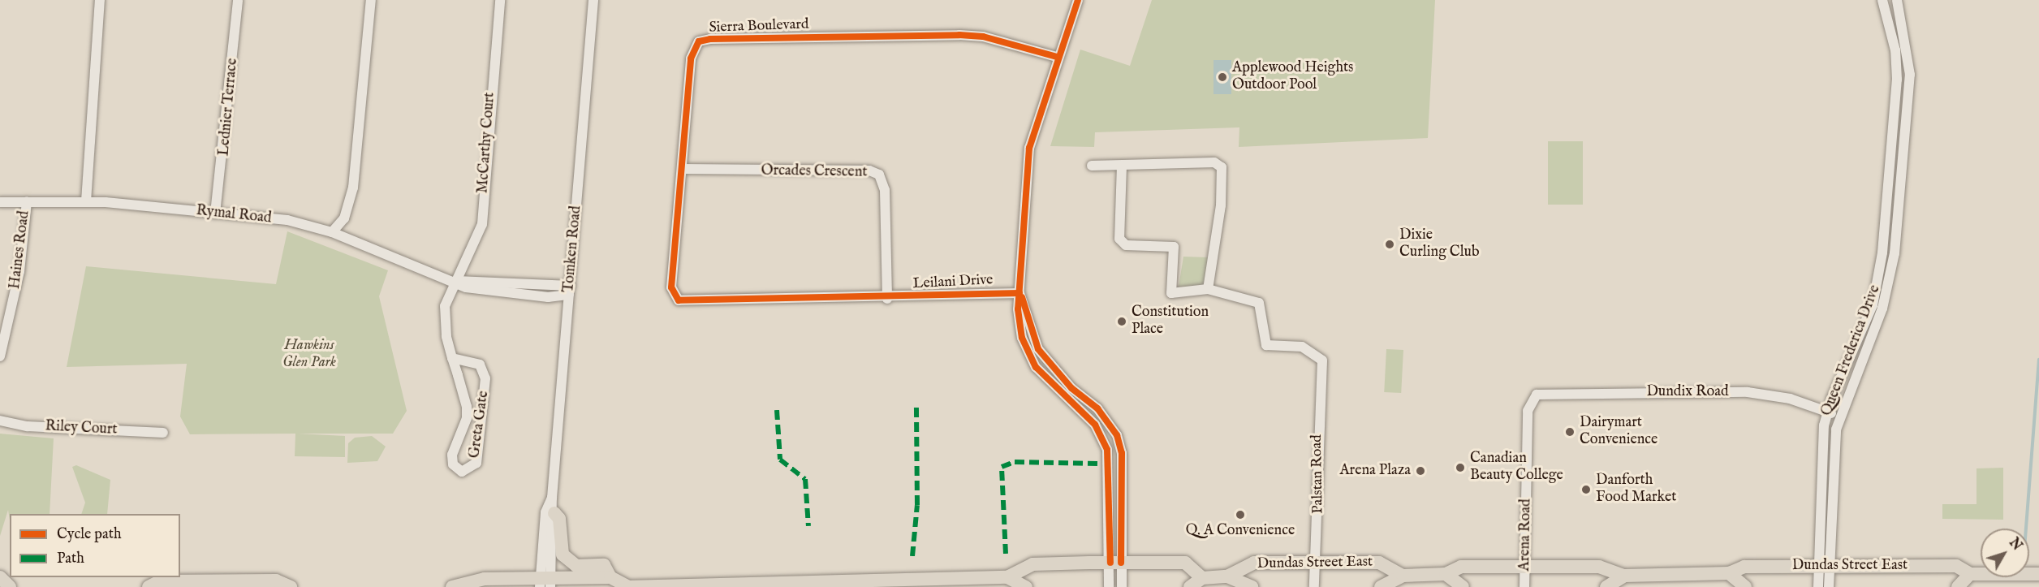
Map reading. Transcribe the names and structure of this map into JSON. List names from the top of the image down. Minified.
{"streets":{"main road":["Dundas Street East"],"street":["Sierra Boulevard","Lednier Terrace","McCarthy Court","Orcades Crescent","Rymal Road","Tomken Road","Haines Road","Leilani Drive","Queen Frederica Drive","Dundix Road","Greta Gate","Riley Court","Palstan Road","Arena Road"]},"crossings":[["Sierra Boulevard","Orcades Crescent"],["Sierra Boulevard","Leilani Drive"],["Lednier Terrace","Rymal Road"],["McCarthy Court","Rymal Road"],["McCarthy Court","Greta Gate"],["Orcades Crescent","Leilani Drive"],["Rymal Road","Tomken Road"],["Rymal Road","Haines Road"],["Rymal Road","Greta Gate"],["Queen Frederica Drive","Dundix Road"],["Queen Frederica Drive","Dundas Street East"],["Dundix Road","Arena Road"],["Palstan Road","Dundas Street East"],["Arena Road","Dundas Street East"]],"parks":["Hawkins Glen Park"],"places":["Applewood Heights Outdoor Pool","Dixie Curling Club","Constitution Place","Dairymart Convenience","Canadian Beauty College","Arena Plaza","Danforth Food Market","Q. A Convenience"],"legend":["Cycle path","Path"],"north":"top right"}
